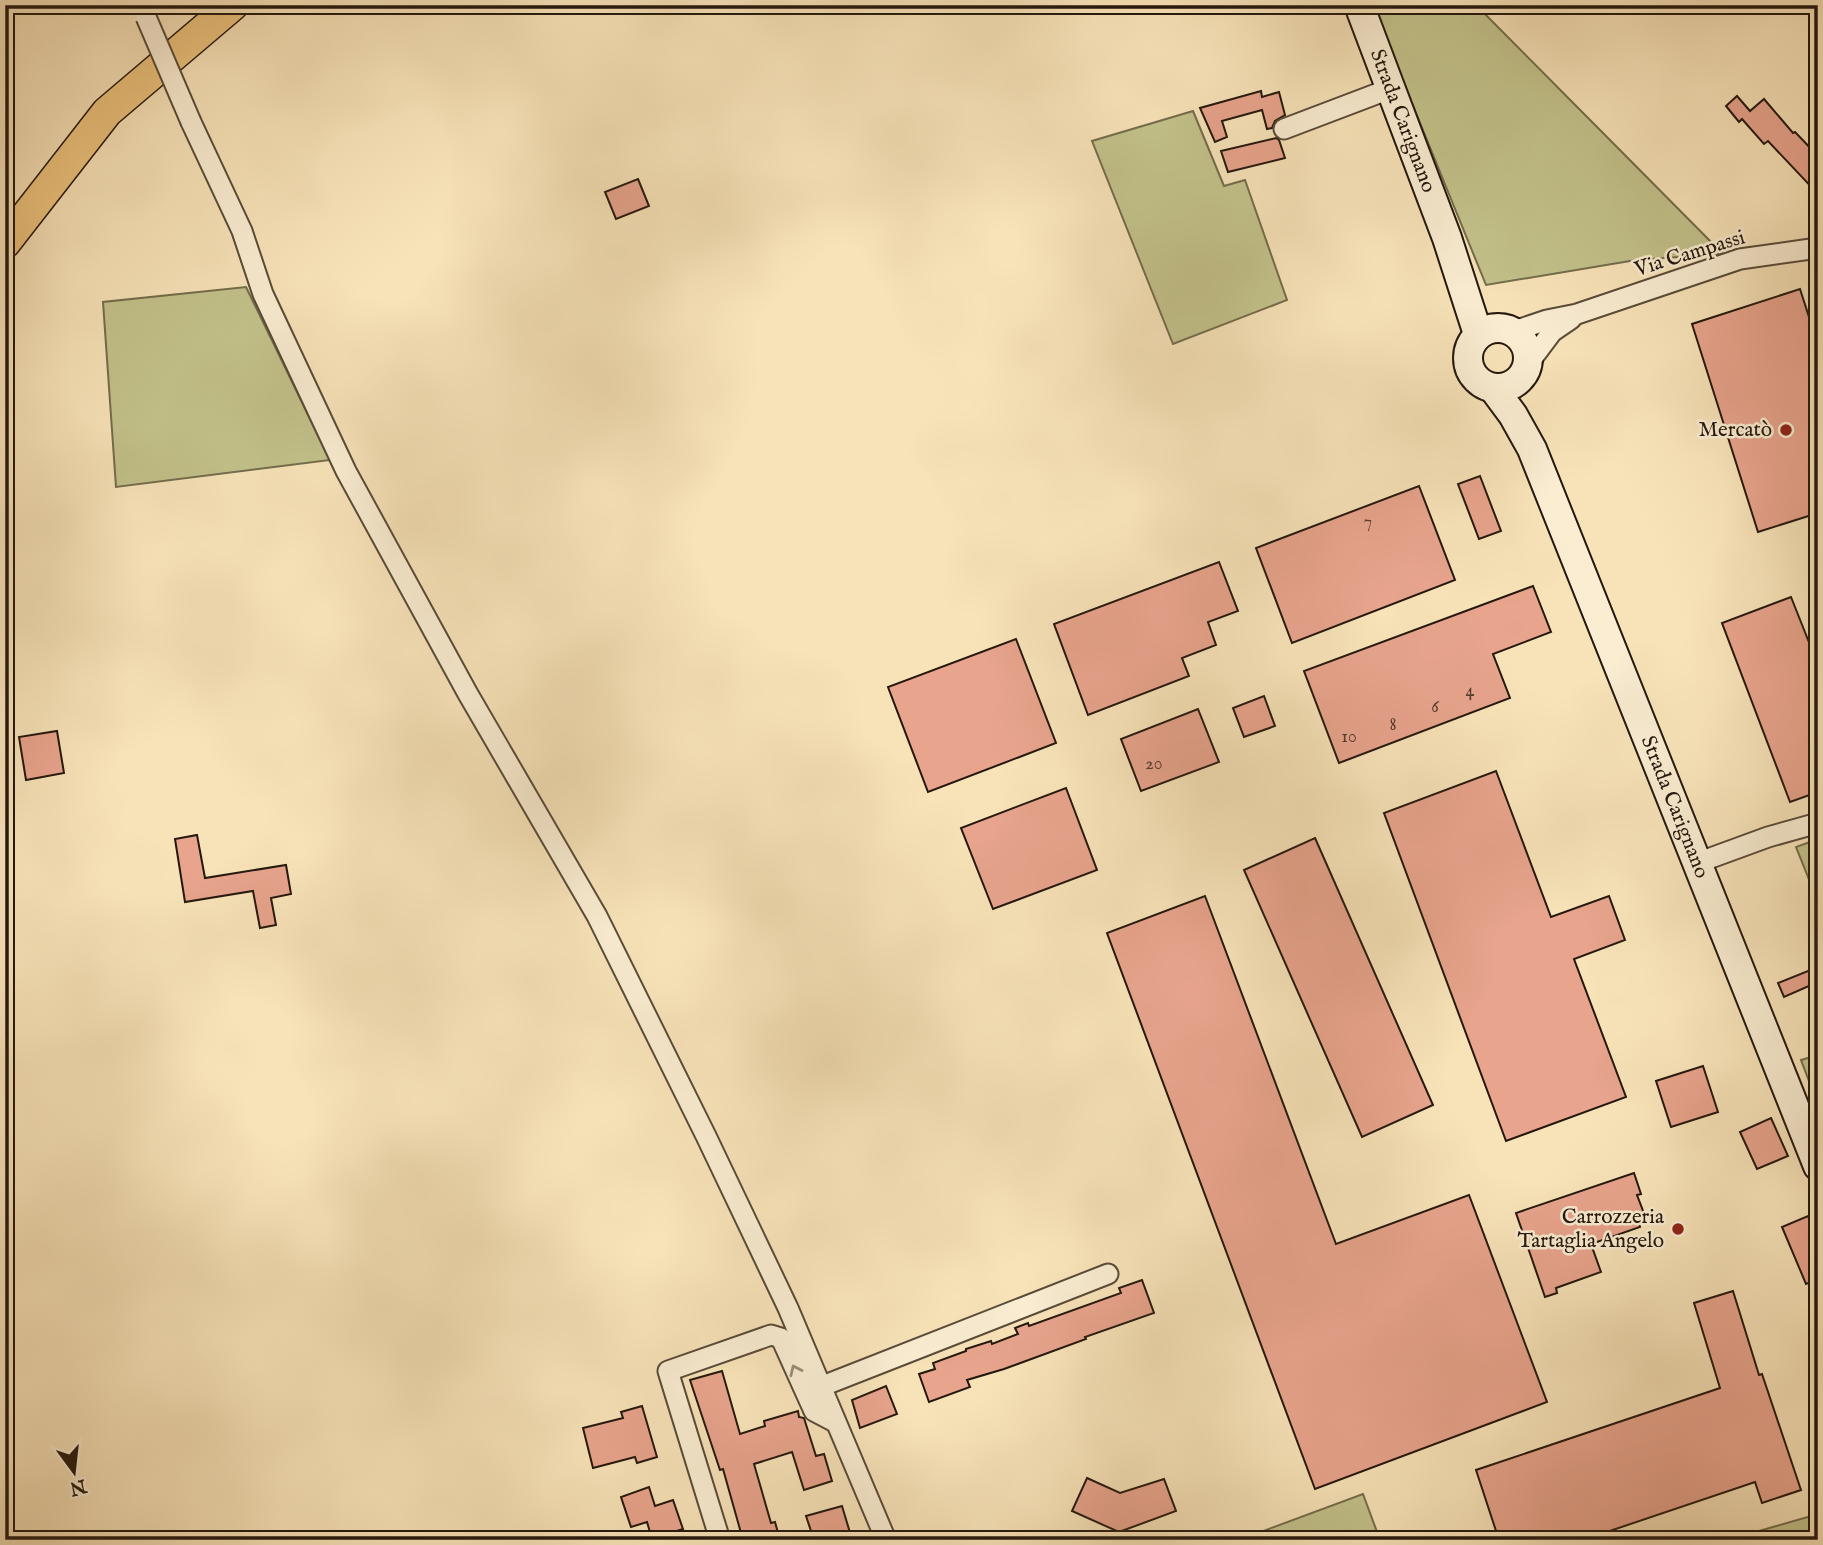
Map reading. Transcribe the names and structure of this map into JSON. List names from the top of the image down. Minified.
{"streets":{"street":["Strada Carignano","Via Campassi"]},"crossings":[["Strada Carignano","Via Campassi"]],"places":["Mercatò","Carrozzeria Tartaglia Angelo"],"house_numbers":["7","4","6","8","10","20"],"north":"bottom"}
